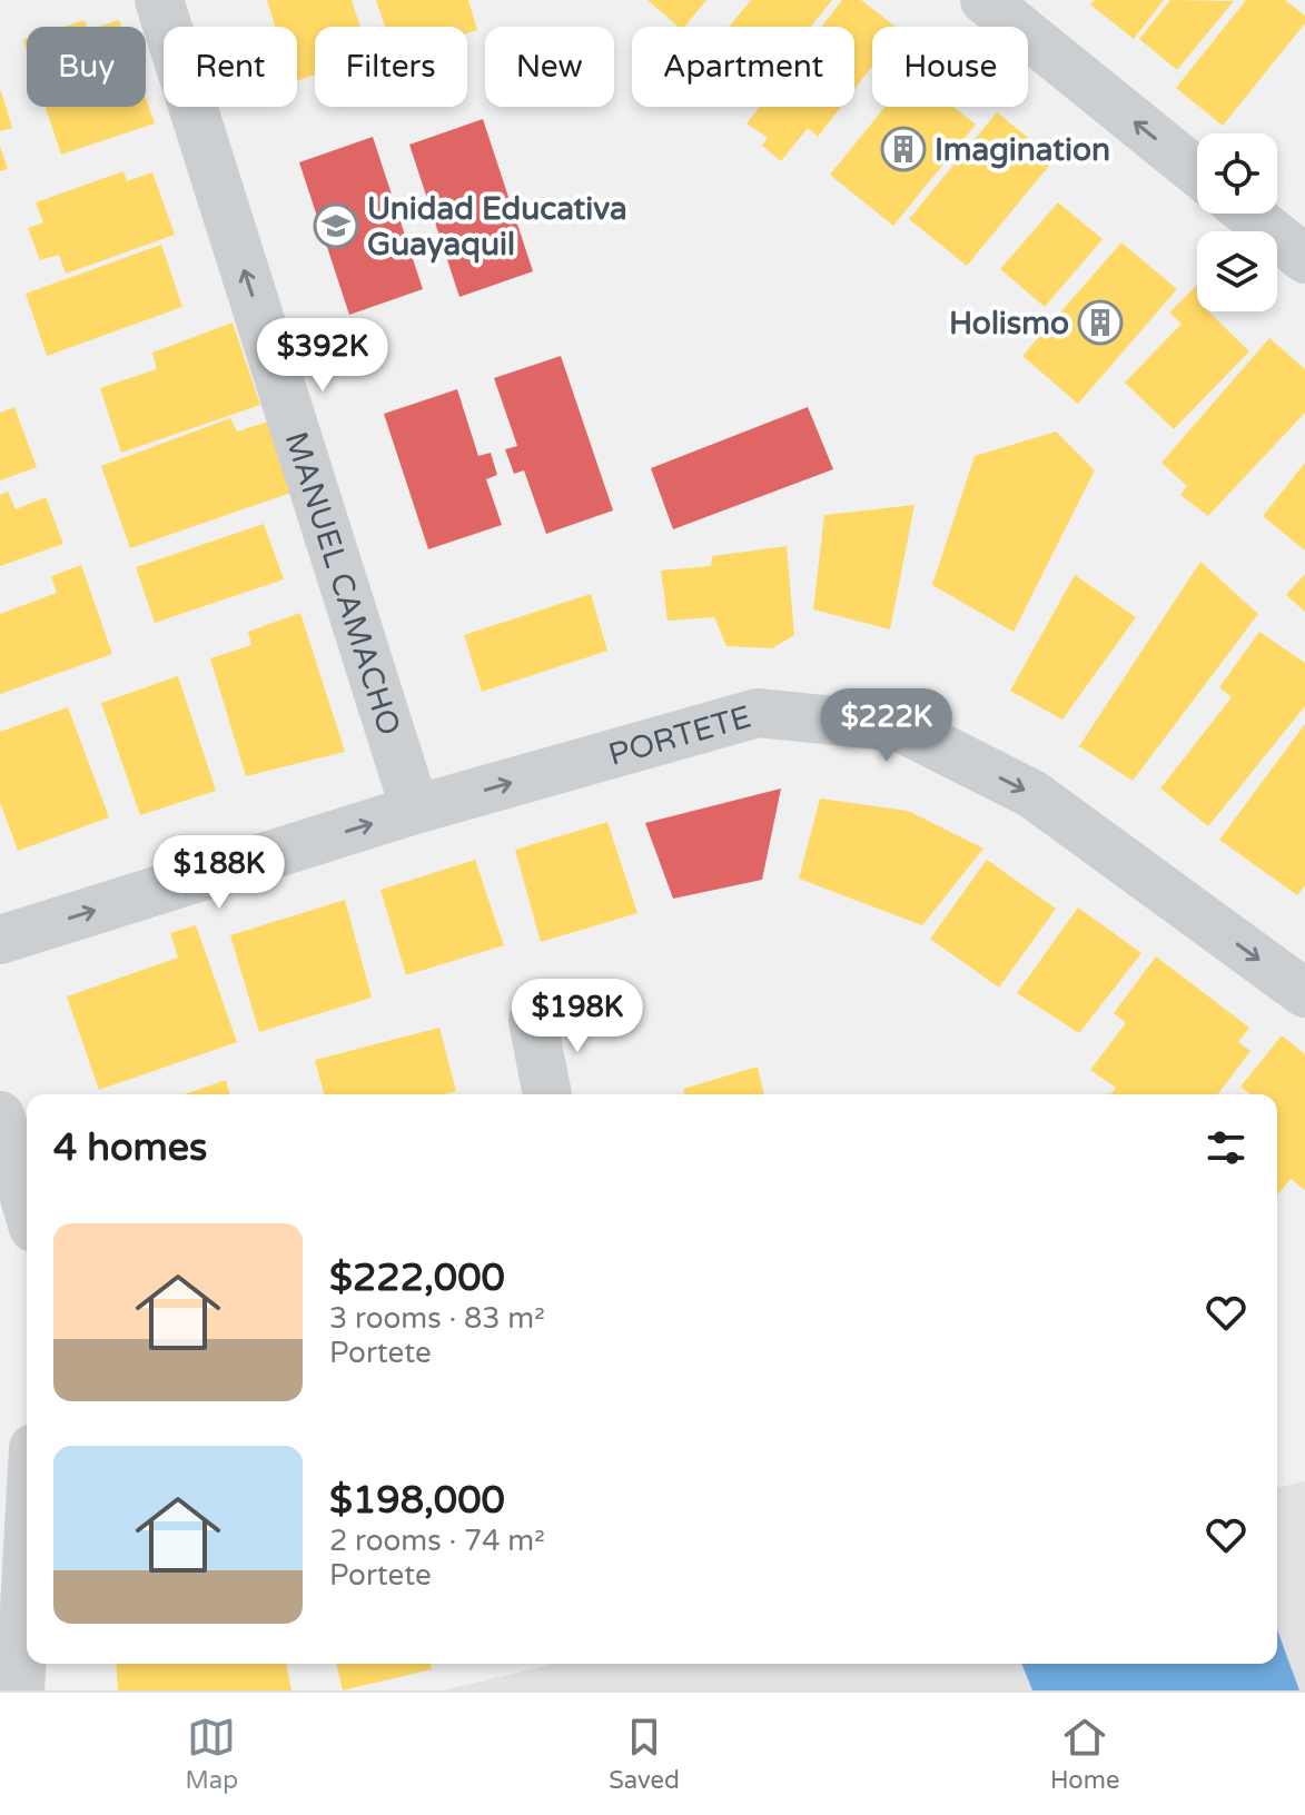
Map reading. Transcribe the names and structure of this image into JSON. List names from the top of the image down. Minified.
{"streets":{"street":["MANUEL CAMACHO","PORTETE"]},"crossings":[["MANUEL CAMACHO","PORTETE"]],"one_way":["MANUEL CAMACHO","PORTETE"],"places":{"building":["Imagination","Holismo"],"school or university":["Unidad Educativa Guayaquil"]},"page":{"chip":["Buy","Rent","Filters","New","Apartment","House"],"price":["$392K","$222K","$188K","$198K"],"heading":"4 homes","list":[{"name":"$222,000","note":"3 rooms · 83 m² · Portete"},{"name":"$198,000","note":"2 rooms · 74 m² · Portete"}],"tabs":["Map","Saved","Home"]}}
